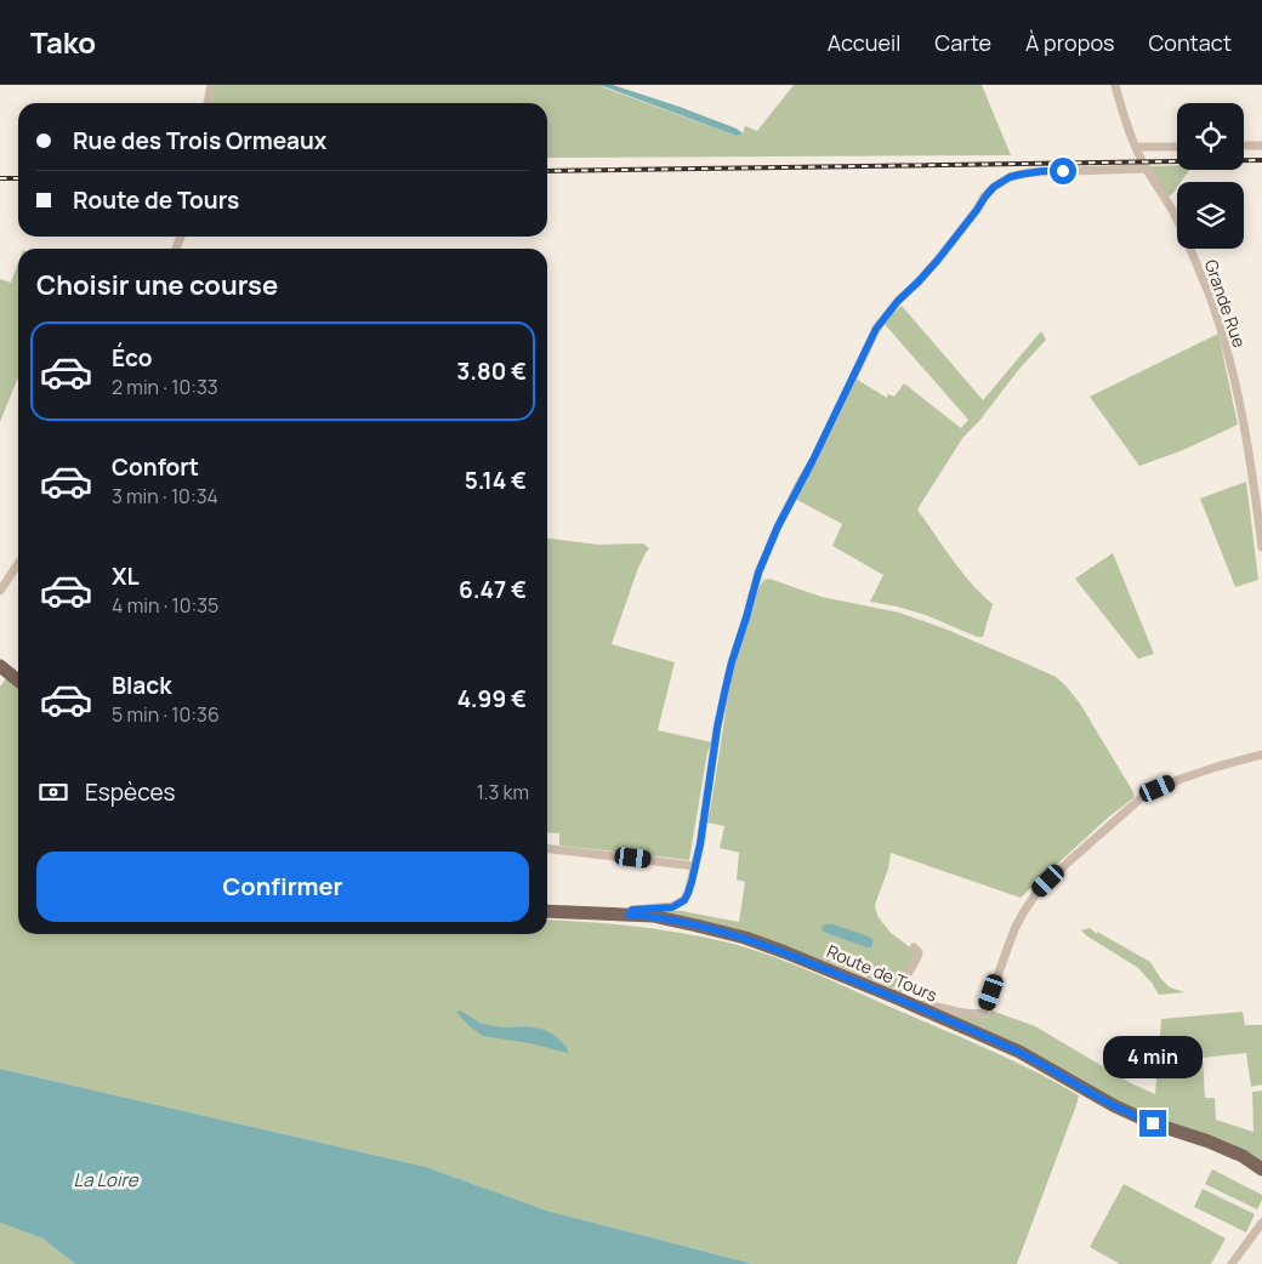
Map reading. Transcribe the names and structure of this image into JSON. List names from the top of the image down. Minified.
{"streets":{"main road":["Route de Tours"],"street":["Grande Rue"]},"water":["La Loire"],"page":{"header":"Tako","nav":["Accueil","Carte","À propos","Contact"],"banner":["Rue des Trois Ormeaux","Route de Tours"],"heading":"Choisir une course","list":[{"name":"Éco","note":"2 min · 10:33","value":"3.80 €"},{"name":"Confort","note":"3 min · 10:34","value":"5.14 €"},{"name":"XL","note":"4 min · 10:35","value":"6.47 €"},{"name":"Black","note":"5 min · 10:36","value":"4.99 €"}],"pay":["Espèces","1.3 km"],"buttons":"Confirmer","bubble":"4 min"}}
